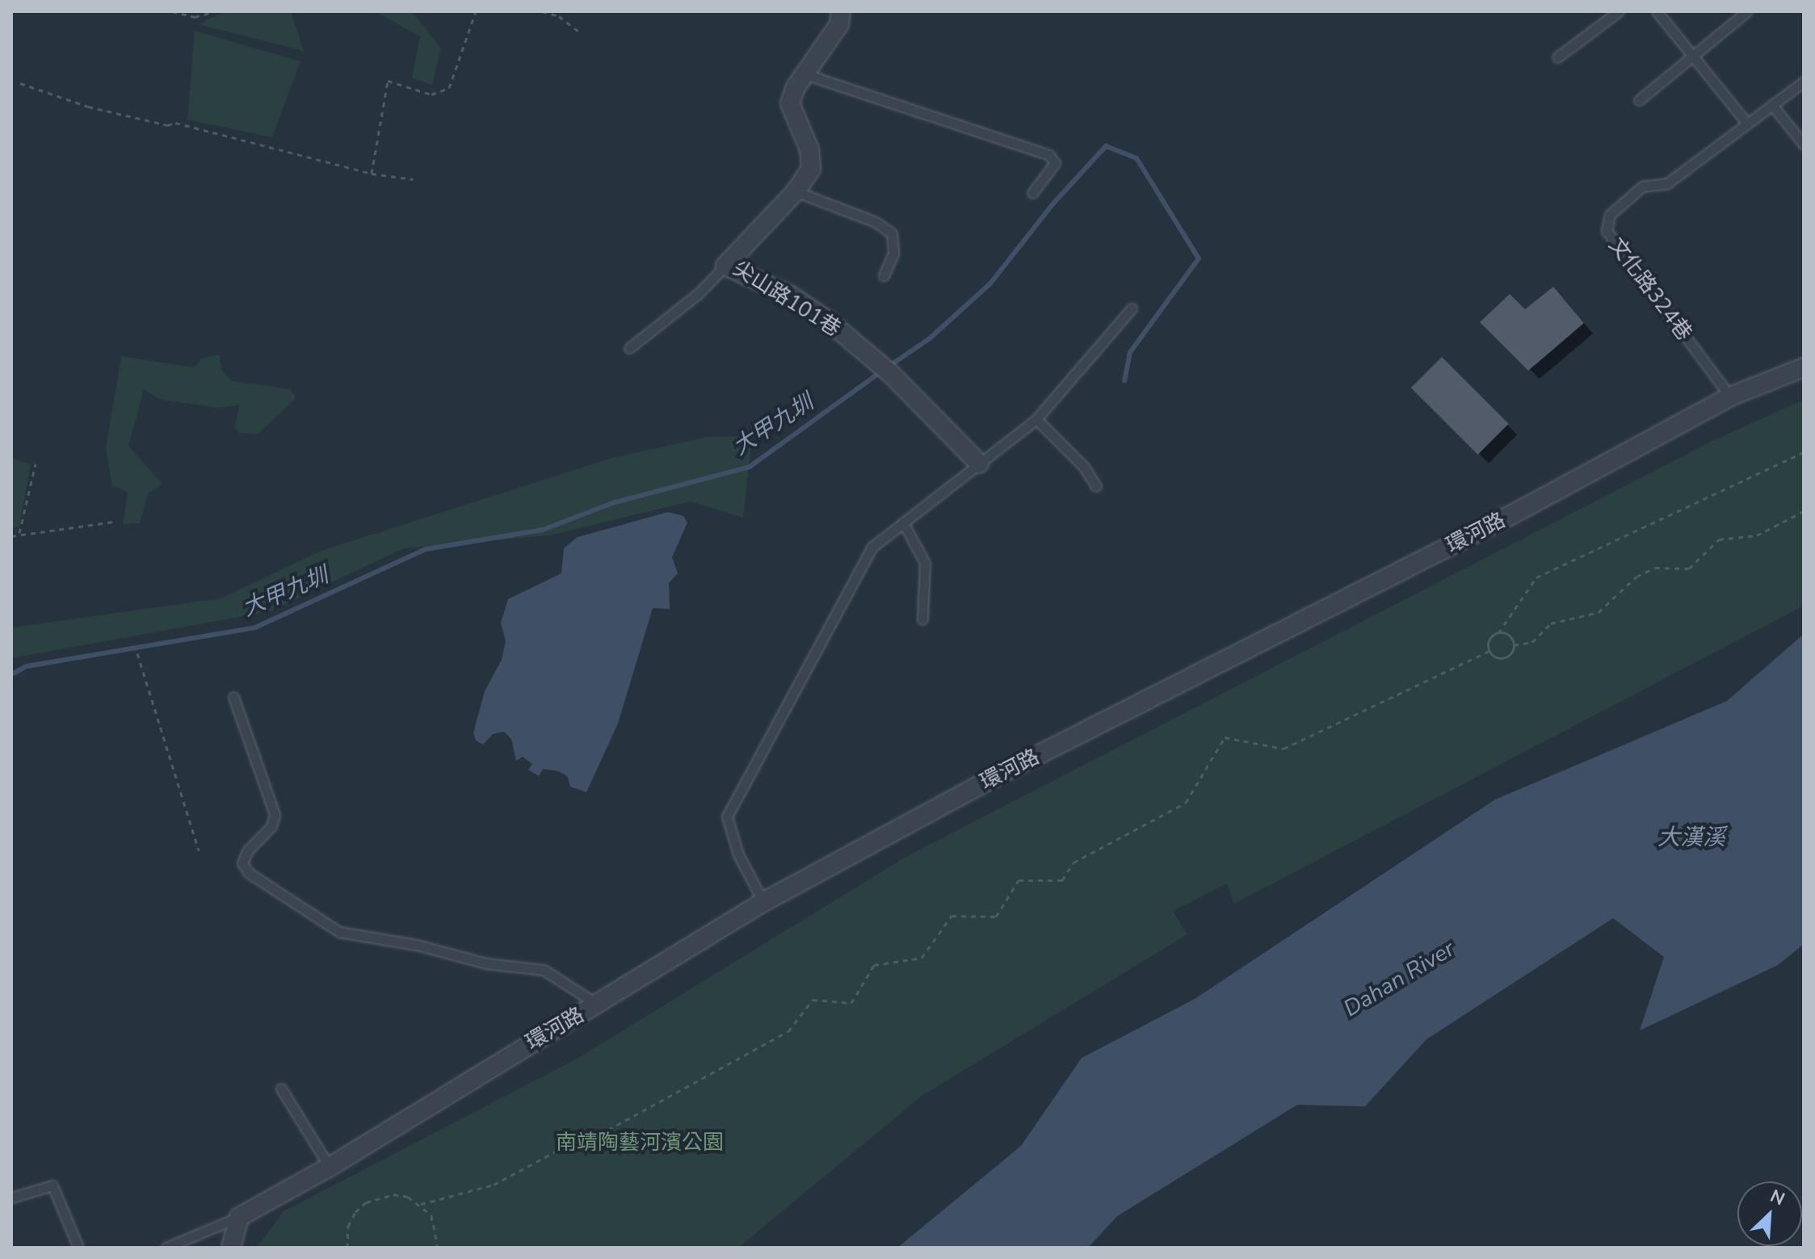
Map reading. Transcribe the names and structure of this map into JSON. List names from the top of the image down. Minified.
{"streets":{"street":["尖山路101巷","環河路"],"lane":["文化路324巷"]},"crossings":[["文化路324巷","環河路"]],"water":["大甲九圳","大漢溪","Dahan River"],"parks":["南靖陶藝河濱公園"],"north":"top right"}
